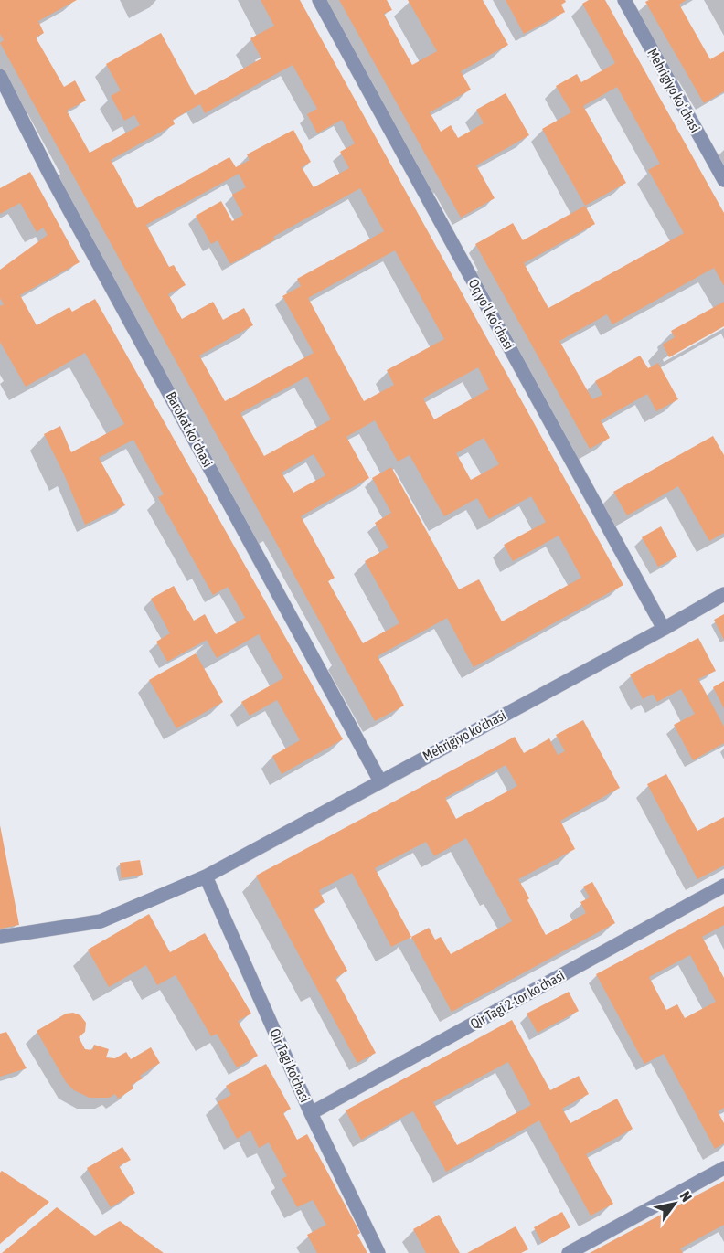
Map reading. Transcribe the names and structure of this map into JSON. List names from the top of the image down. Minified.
{"streets":{"street":["Mehrigiyo koʻchasi","Oq yoʻl koʻchasi","Barokat koʻchasi","Mehrigiyo ko'chasi","Qir Tagi 2-tor koʼchasi","Qir Tagi ko'chasi"]},"crossings":[["Oq yoʻl koʻchasi","Mehrigiyo ko'chasi"],["Barokat koʻchasi","Mehrigiyo ko'chasi"],["Mehrigiyo ko'chasi","Qir Tagi ko'chasi"],["Qir Tagi 2-tor koʼchasi","Qir Tagi ko'chasi"]],"north":"top right"}
